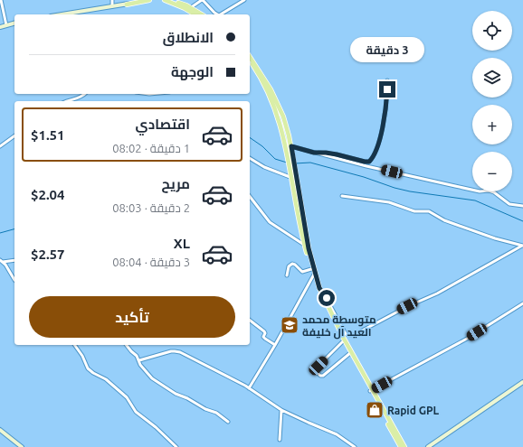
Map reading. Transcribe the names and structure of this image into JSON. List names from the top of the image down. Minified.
{"places":{"school or university":["متوسطة محمد العيد آل خليفة"],"shop":["Rapid GPL"]},"page":{"map_buttons":["+","−"],"banner":["الانطلاق","الوجهة"],"bubble":"3 دقيقة","list":[{"name":"اقتصادي","note":"1 دقيقة · 08:02","value":"$1.51"},{"name":"مريح","note":"2 دقيقة · 08:03","value":"$2.04"},{"name":"XL","note":"3 دقيقة · 08:04","value":"$2.57"}],"buttons":"تأكيد"}}
